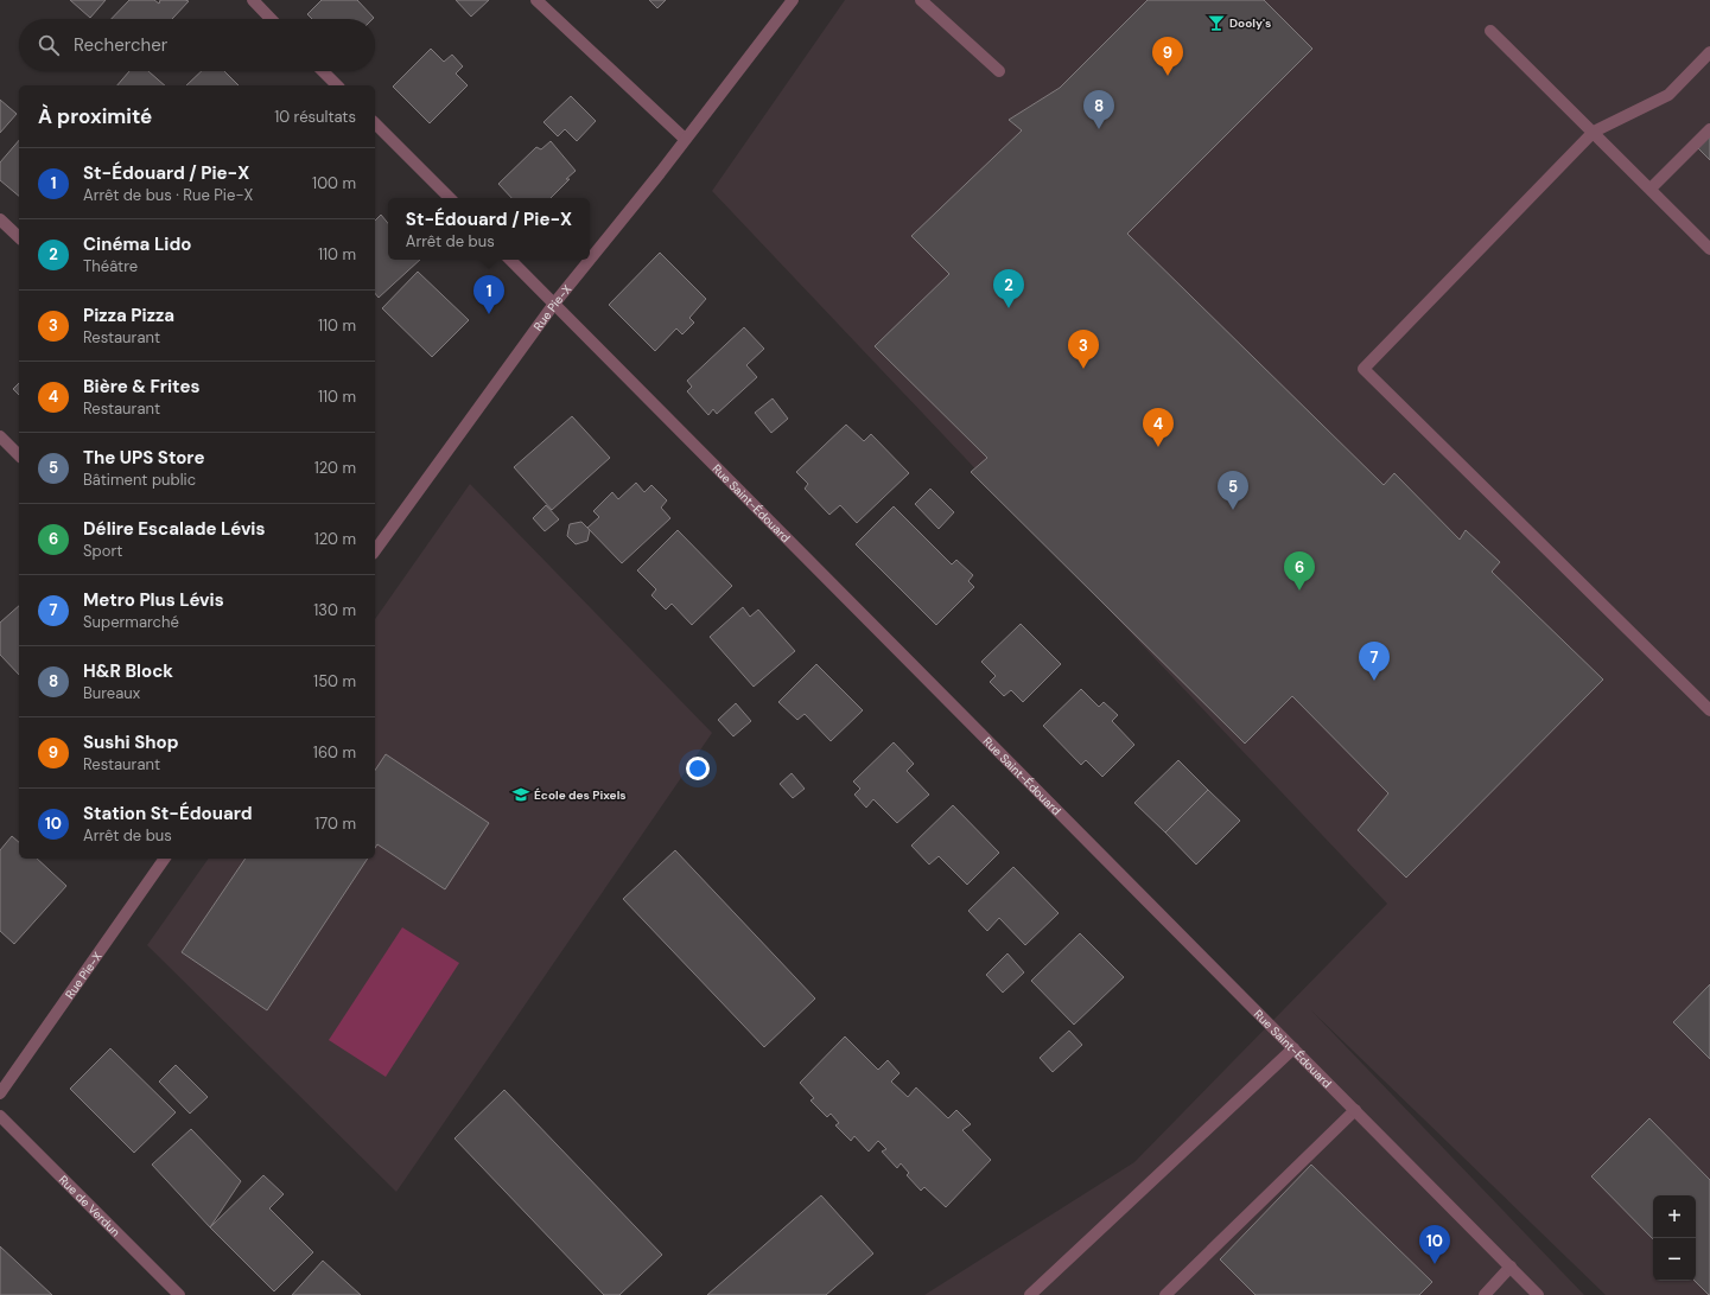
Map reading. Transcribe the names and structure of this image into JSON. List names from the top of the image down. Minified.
{"streets":{"street":["Rue Pie-X","Rue Saint-Édouard","Rue de Verdun"]},"crossings":[["Rue Pie-X","Rue Saint-Édouard"]],"places":{"bar":["Dooly's"],"school or university":["École des Pixels"]},"page":{"search":"Rechercher","pins":["9","8","2","1","3","4","5","6","7","10"],"heading":["À proximité","10 résultats"],"list":[{"mark":"1","name":"St-Édouard / Pie-X","note":"Arrêt de bus · Rue Pie-X","value":"100 m"},{"mark":"2","name":"Cinéma Lido","note":"Théâtre","value":"110 m"},{"mark":"3","name":"Pizza Pizza","note":"Restaurant","value":"110 m"},{"mark":"4","name":"Bière & Frites","note":"Restaurant","value":"110 m"},{"mark":"5","name":"The UPS Store","note":"Bâtiment public","value":"120 m"},{"mark":"6","name":"Délire Escalade Lévis","note":"Sport","value":"120 m"},{"mark":"7","name":"Metro Plus Lévis","note":"Supermarché","value":"130 m"},{"mark":"8","name":"H&R Block","note":"Bureaux","value":"150 m"},{"mark":"9","name":"Sushi Shop","note":"Restaurant","value":"160 m"},{"mark":"10","name":"Station St-Édouard","note":"Arrêt de bus","value":"170 m"}],"popup":["St-Édouard / Pie-X","Arrêt de bus"],"map_buttons":["+","−"]}}
